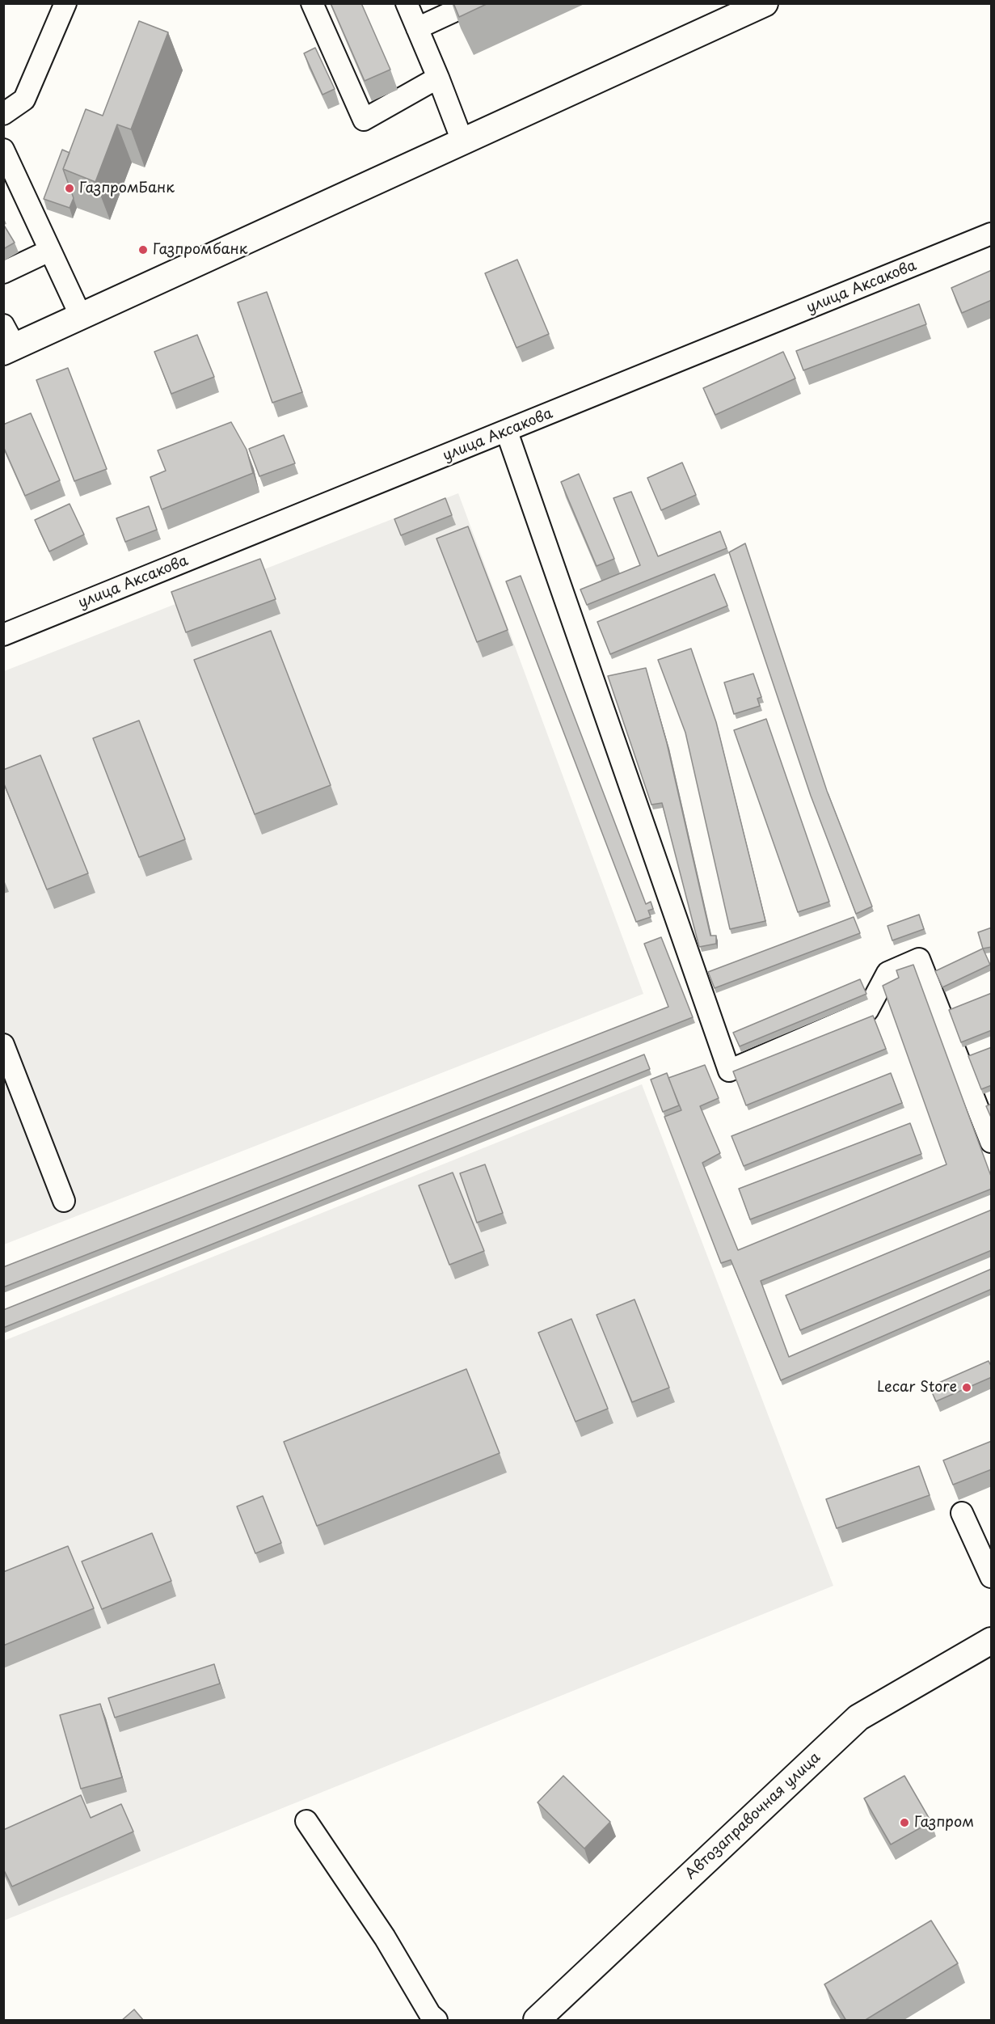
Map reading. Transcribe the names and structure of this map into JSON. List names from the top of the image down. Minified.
{"streets":{"main road":["Автозаправочная улица"],"street":["улица Аксакова"]},"places":["ГазпромБанк","Газпромбанк","Lecar Store","Газпром"]}
